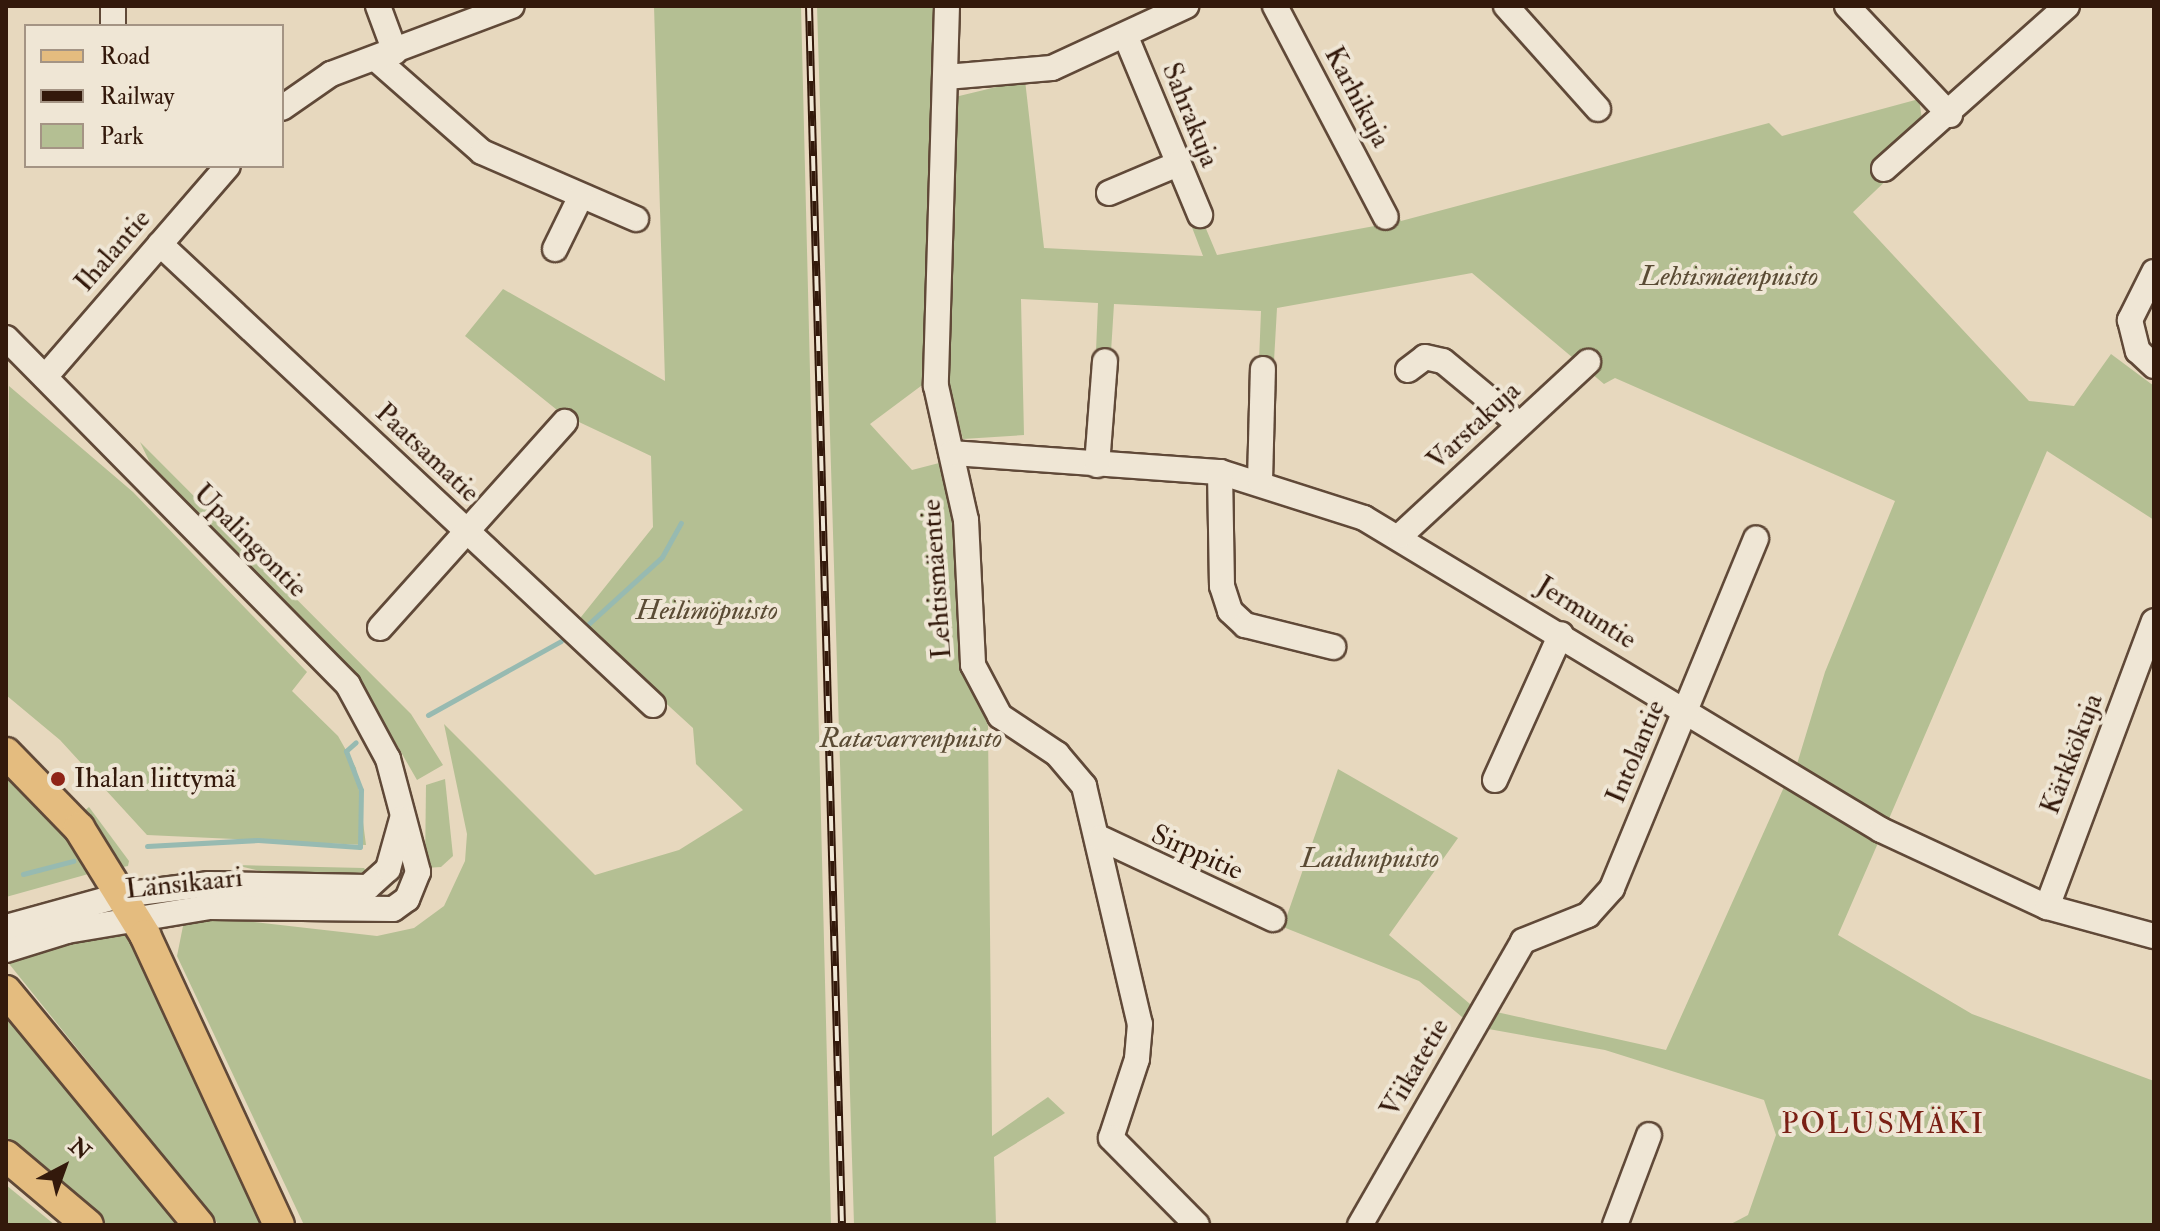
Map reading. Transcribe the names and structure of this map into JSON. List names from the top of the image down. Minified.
{"streets":{"street":["Karhikuja","Sahrakuja","Ihalantie","Varstakuja","Paatsamatie","Upalingontie","Lehtismäentie","Jermuntie","Intolantie","Kärkkökuja","Sirppitie","Länsikaari","Viikatetie"]},"crossings":[["Ihalantie","Paatsamatie"],["Ihalantie","Upalingontie"],["Varstakuja","Jermuntie"],["Upalingontie","Länsikaari"],["Lehtismäentie","Jermuntie"],["Lehtismäentie","Sirppitie"],["Jermuntie","Intolantie"],["Jermuntie","Kärkkökuja"],["Intolantie","Viikatetie"]],"districts":["POLUSMÄKI"],"parks":["Lehtismäenpuisto","Heilimöpuisto","Ratavarrenpuisto","Laidunpuisto"],"places":["Ihalan liittymä"],"legend":["Road","Railway","Park"],"north":"top right"}
